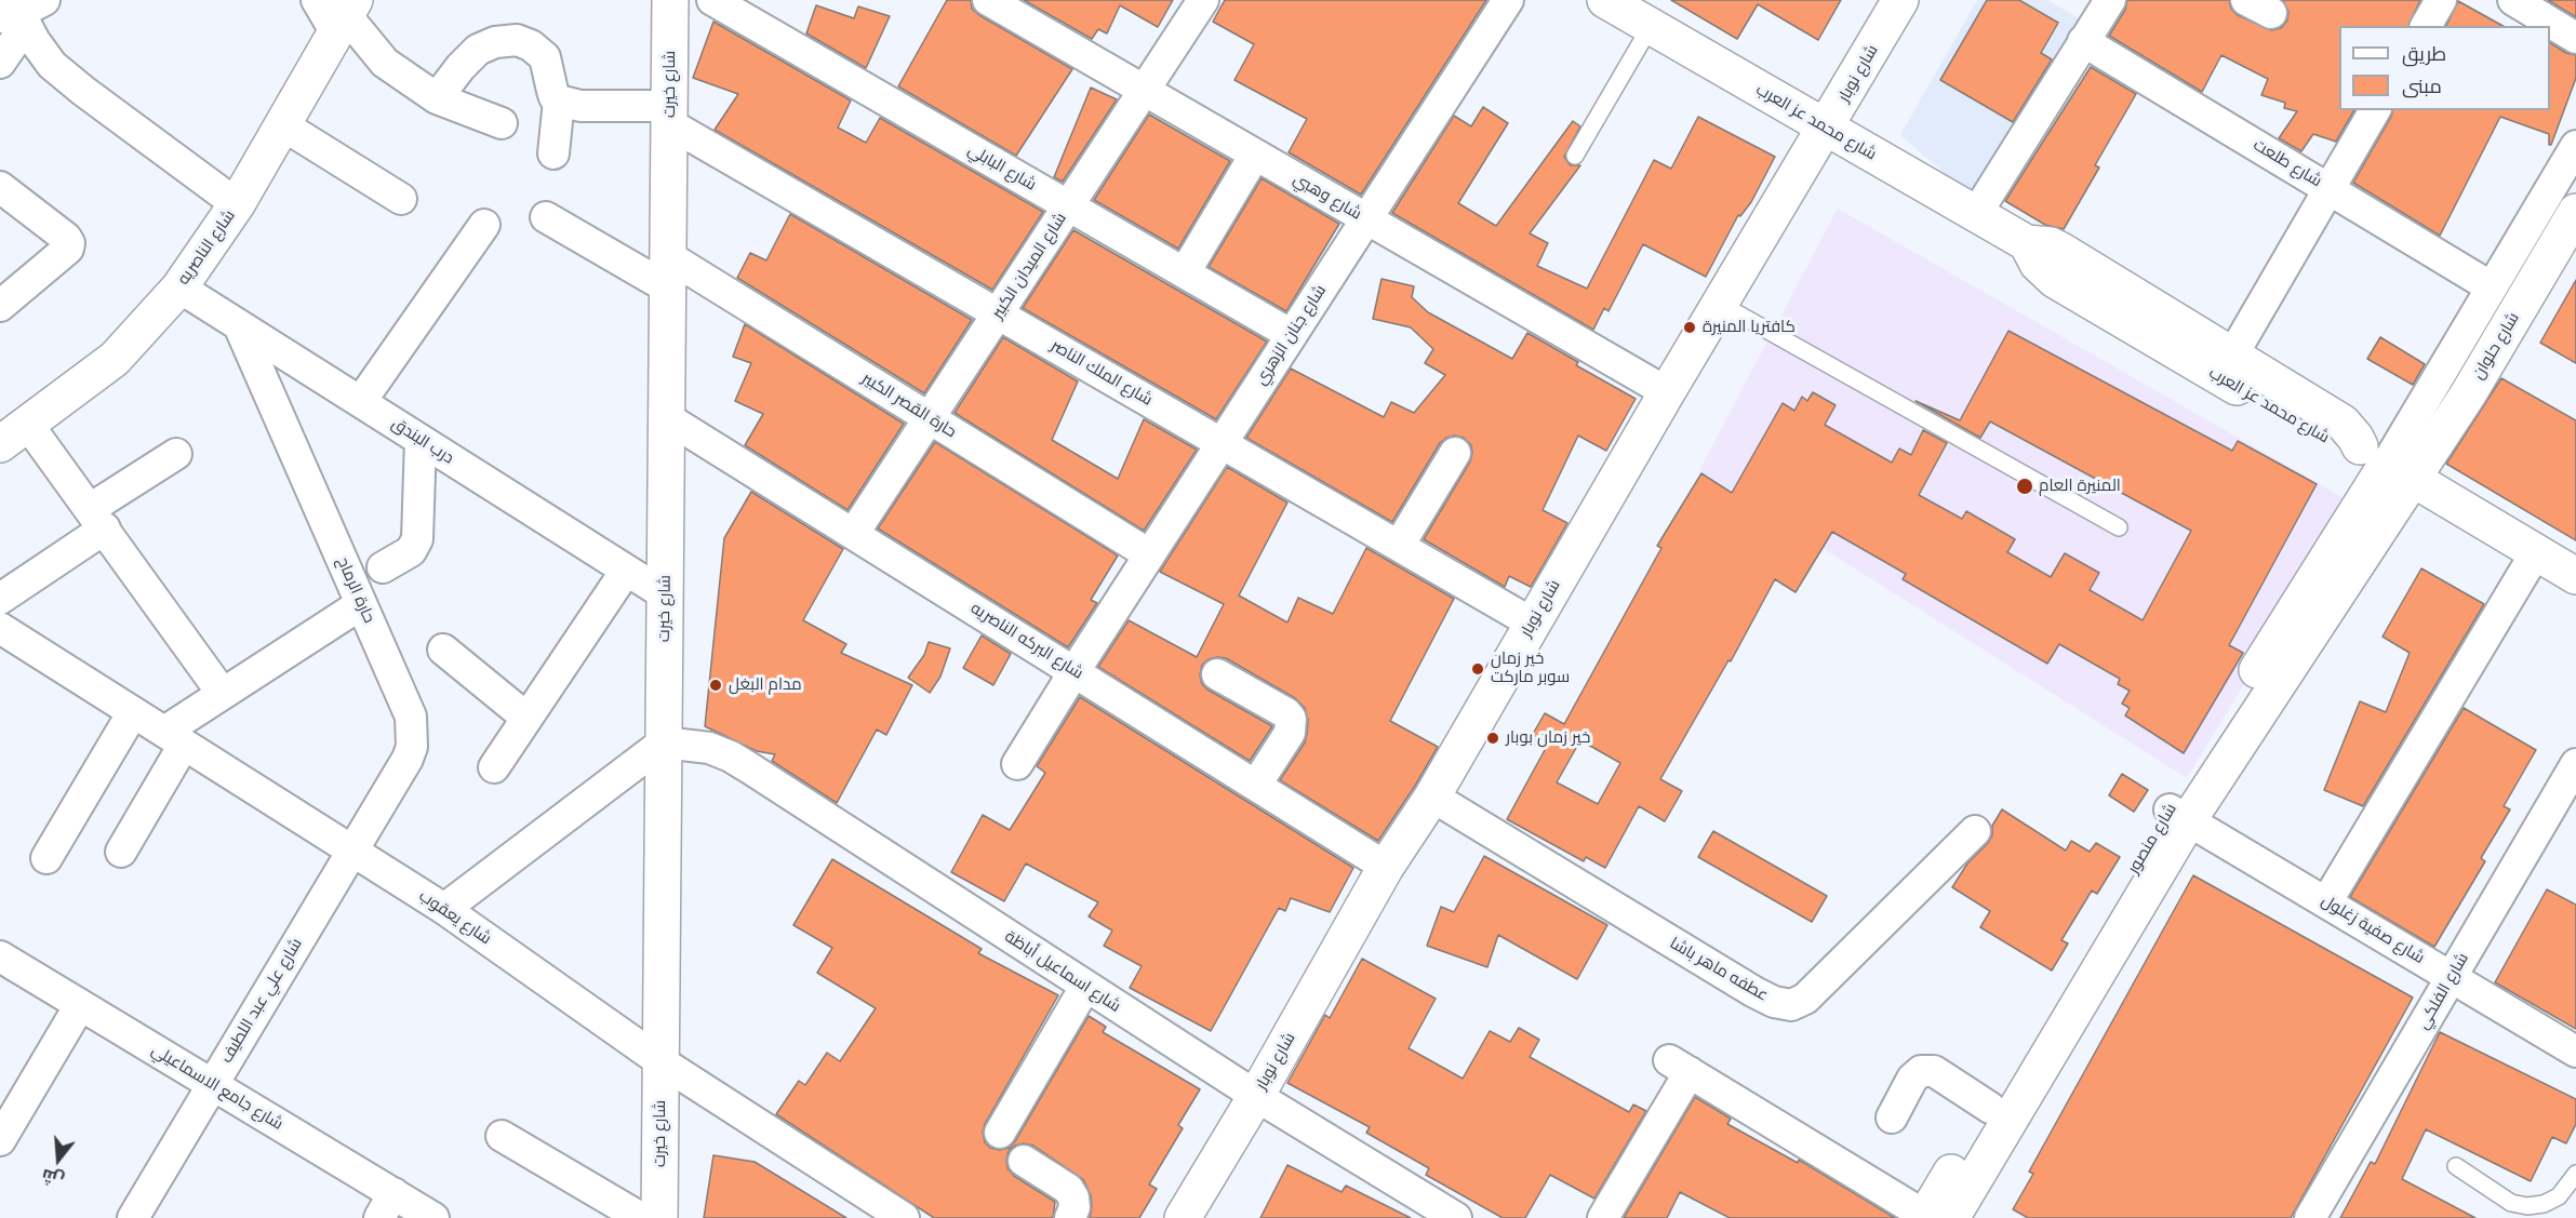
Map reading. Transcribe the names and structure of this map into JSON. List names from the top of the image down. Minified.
{"streets":{"street":["شارع نوبار","شارع خيرت","شارع محمد عز العرب","شارع طلعت","شارع البابلي","شارع وهبي","شارع الناصريه","شارع الميدان الكبير","شارع جنان الزهري","شارع حلوان","شارع الملك الناصر","حارة القصر الكبير","درب البندق","حارة الرماح","شارع البركه الناصريه","شارع منصور","شارع يعقوب","شارع صفية زغلول","عطفه ماهر باشا","شارع اسماعيل أباظة","شارع الفلكي","شارع علي عبد اللطيف","شارع جامع الاسماعيلي"]},"crossings":[["شارع نوبار","شارع محمد عز العرب"],["شارع نوبار","شارع وهبي"],["شارع نوبار","شارع الملك الناصر"],["شارع نوبار","شارع البركه الناصريه"],["شارع نوبار","عطفه ماهر باشا"],["شارع نوبار","شارع اسماعيل أباظة"],["شارع خيرت","شارع الملك الناصر"],["شارع خيرت","حارة القصر الكبير"],["شارع خيرت","درب البندق"],["شارع خيرت","شارع البركه الناصريه"],["شارع خيرت","شارع يعقوب"],["شارع خيرت","شارع اسماعيل أباظة"],["شارع محمد عز العرب","شارع حلوان"],["شارع محمد عز العرب","شارع منصور"],["شارع البابلي","شارع الميدان الكبير"],["شارع البابلي","شارع جنان الزهري"],["شارع وهبي","شارع الميدان الكبير"],["شارع وهبي","شارع جنان الزهري"],["شارع الناصريه","درب البندق"],["شارع الميدان الكبير","شارع الملك الناصر"],["شارع الميدان الكبير","حارة القصر الكبير"],["شارع الميدان الكبير","شارع البركه الناصريه"],["شارع جنان الزهري","شارع الملك الناصر"],["شارع جنان الزهري","حارة القصر الكبير"],["شارع جنان الزهري","شارع البركه الناصريه"],["شارع حلوان","شارع منصور"],["درب البندق","حارة الرماح"],["حارة الرماح","شارع يعقوب"],["حارة الرماح","شارع علي عبد اللطيف"],["شارع منصور","شارع صفية زغلول"],["شارع يعقوب","شارع علي عبد اللطيف"],["شارع صفية زغلول","شارع الفلكي"],["شارع علي عبد اللطيف","شارع جامع الاسماعيلي"]],"places":["كافتريا المنيرة","المنيرة العام","خير زمان سوبر ماركت","مدام البغل","خير زمان بوبار"],"legend":["طريق","مبنى"],"north":"bottom"}
